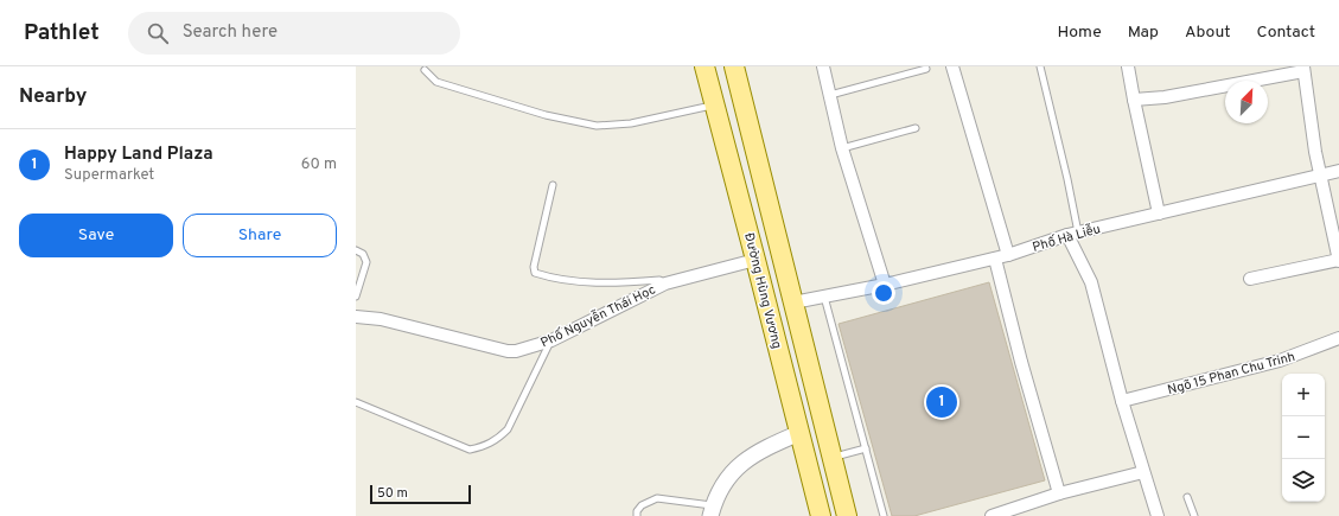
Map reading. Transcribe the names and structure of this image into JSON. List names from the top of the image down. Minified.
{"streets":{"main road":["Đường Hùng Vương"],"street":["Phố Hà Liễu","Phố Nguyễn Thái Học","Ngõ 15 Phan Chu Trinh"]},"crossings":[["Phố Hà Liễu","Đường Hùng Vương"],["Đường Hùng Vương","Phố Nguyễn Thái Học"]],"scale_bar":"50 m","north":"top right","page":{"header":"Pathlet","search":"Search here","nav":["Home","Map","About","Contact"],"heading":"Nearby","list":[{"mark":"1","name":"Happy Land Plaza","note":"Supermarket","value":"60 m"}],"buttons":["Save","Share"],"map_buttons":["+","−"],"pins":"1","scale":"50 m"}}
